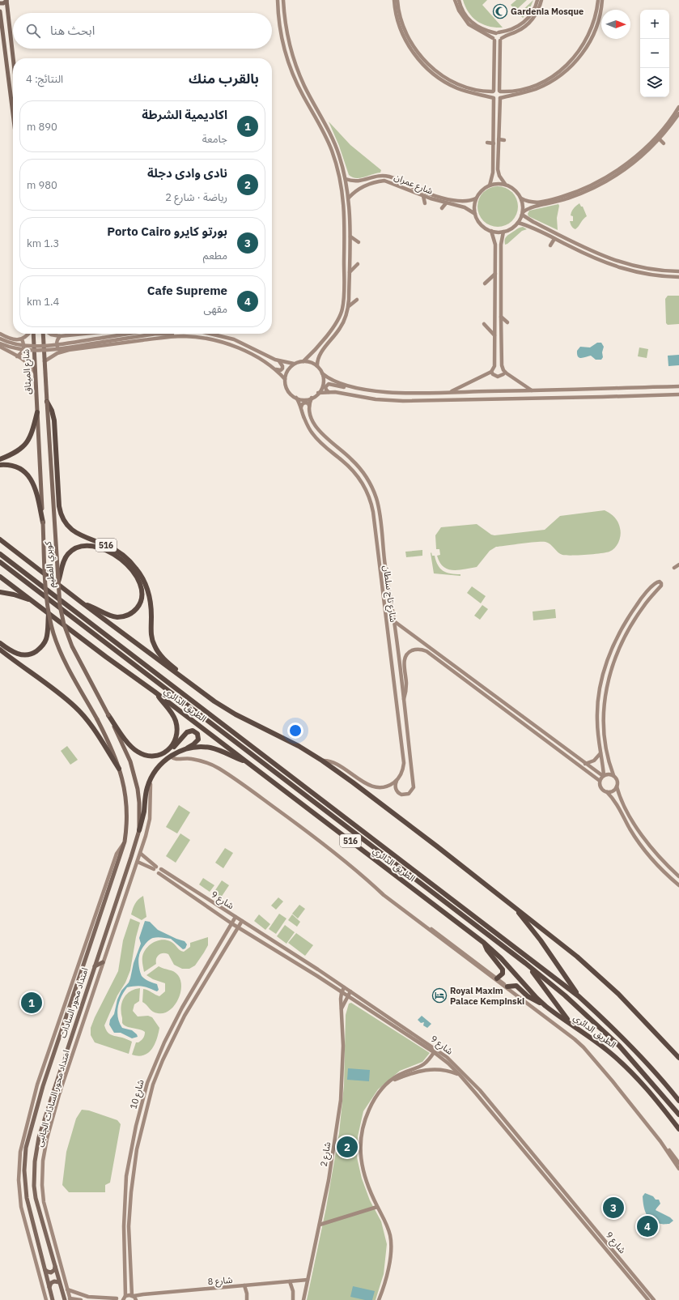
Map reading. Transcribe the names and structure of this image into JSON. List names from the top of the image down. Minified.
{"streets":{"highway":["516","الطريق الدائري"],"main road":["شارع الميثاق","كوبري الفطيم","امتداد محور السادات"],"street":["شارع عمران","شارع تاج سلطان","شارع 9","شارع 10","امتداد محور السادات الجانبى","شارع 2","شارع 8"]},"crossings":[["شارع الميثاق","516"],["شارع الميثاق","كوبري الفطيم"],["516","كوبري الفطيم"],["516","الطريق الدائري"],["516","امتداد محور السادات"],["516","امتداد محور السادات الجانبى"],["كوبري الفطيم","امتداد محور السادات"],["شارع 9","شارع 10"],["شارع 9","شارع 2"],["شارع 10","شارع 8"],["شارع 2","شارع 8"]],"places":{"mosque":["Gardenia Mosque"],"hotel":["Royal Maxim Palace Kempinski"]},"north":"right","page":{"map_buttons":["+","−"],"search":"ابحث هنا","heading":["بالقرب منك","النتائج: 4"],"list":[{"mark":"1","name":"اكاديمية الشرطة","note":"جامعة","value":"890 m"},{"mark":"2","name":"نادى وادى دجلة","note":"رياضة · شارع 2","value":"980 m"},{"mark":"3","name":"بورتو كايرو Porto Cairo","note":"مطعم","value":"1.3 km"},{"mark":"4","name":"Cafe Supreme","note":"مقهى","value":"1.4 km"}],"pins":["1","2","3","4"]}}
